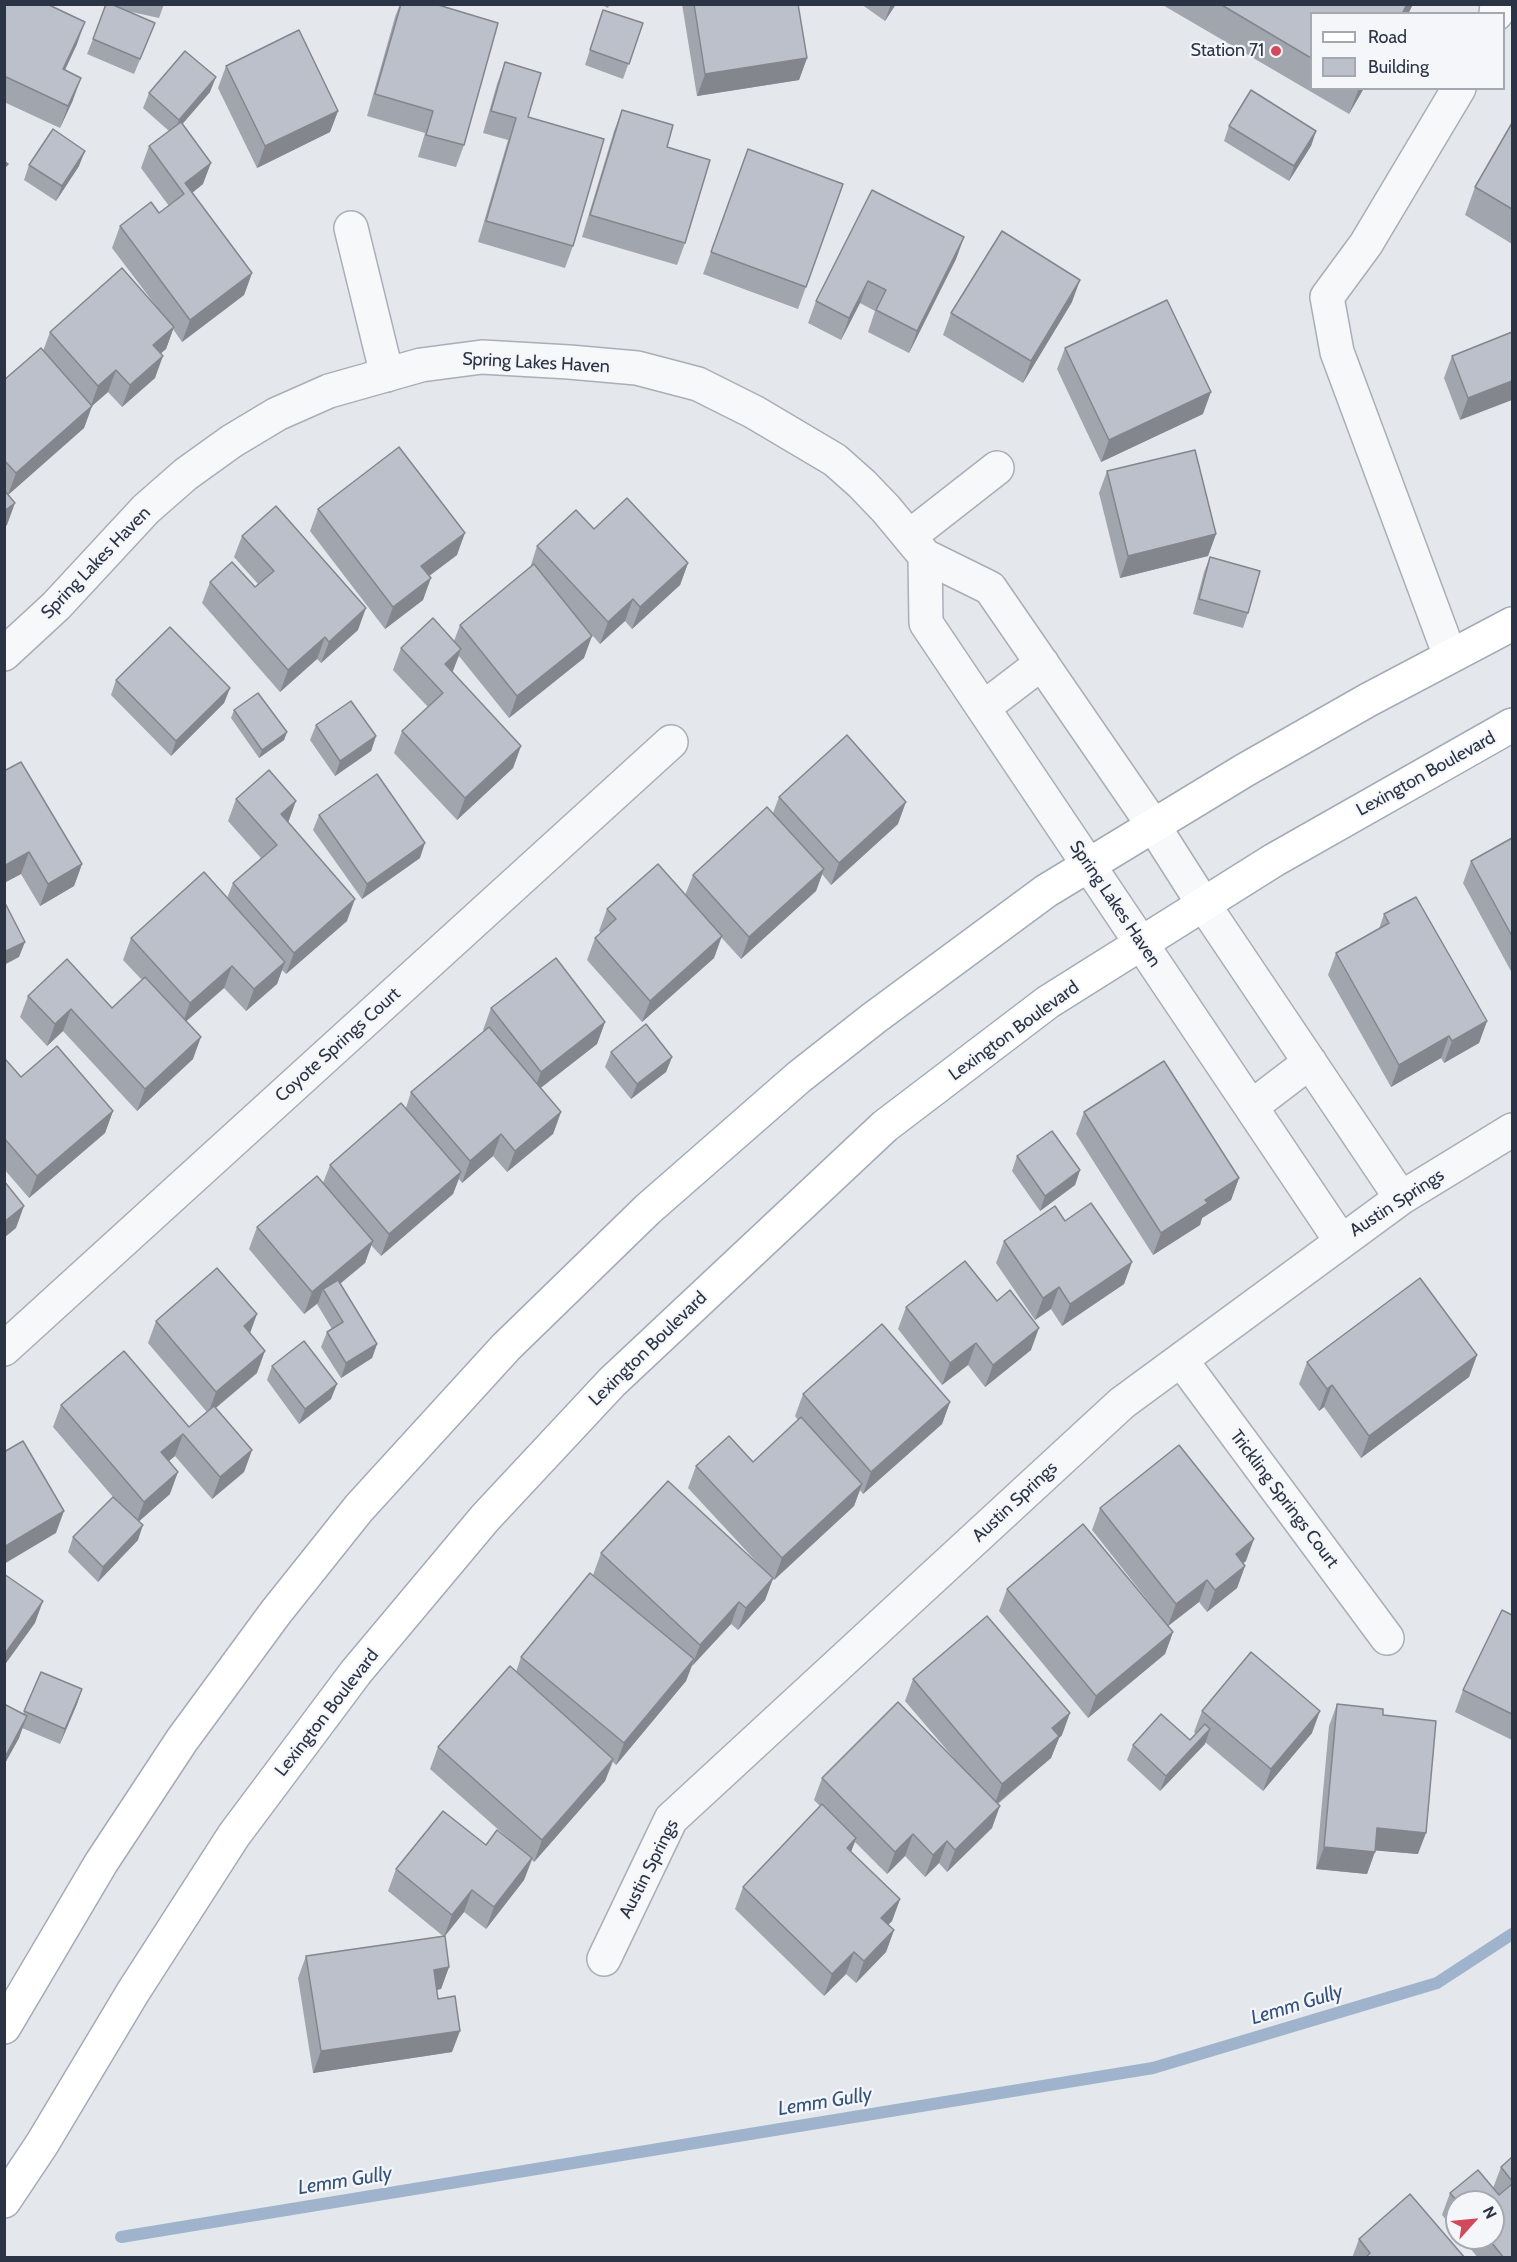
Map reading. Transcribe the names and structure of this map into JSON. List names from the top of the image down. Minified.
{"streets":{"main road":["Lexington Boulevard"],"street":["Spring Lakes Haven","Coyote Springs Court","Austin Springs","Trickling Springs Court"]},"crossings":[["Spring Lakes Haven","Lexington Boulevard"],["Spring Lakes Haven","Austin Springs"],["Austin Springs","Trickling Springs Court"]],"water":["Lemm Gully"],"places":["Station 71"],"legend":["Road","Building"],"north":"top right"}
